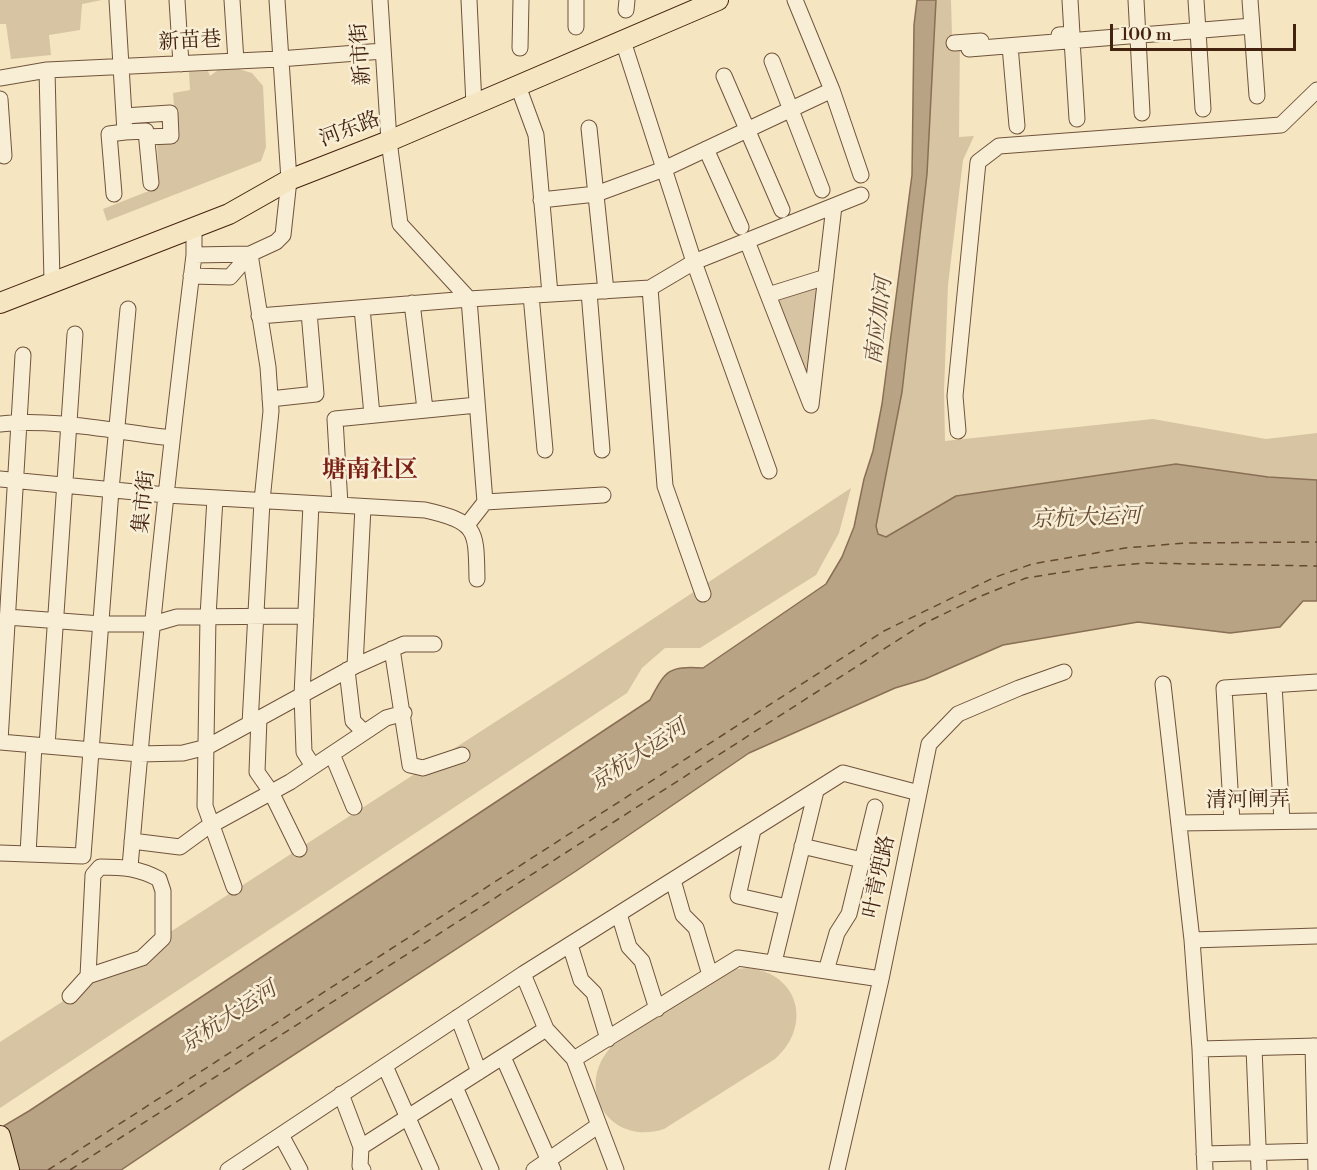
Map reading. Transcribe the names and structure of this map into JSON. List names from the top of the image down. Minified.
{"streets":{"main road":["河东路"],"street":["新苗巷","新市街","集市街","清河闸弄","叶青兜路"]},"crossings":[["新苗巷","新市街"],["新市街","河东路"],["河东路","集市街"]],"districts":["塘南社区"],"water":["南应加河","京杭大运河"],"scale_bar":"100 m"}
